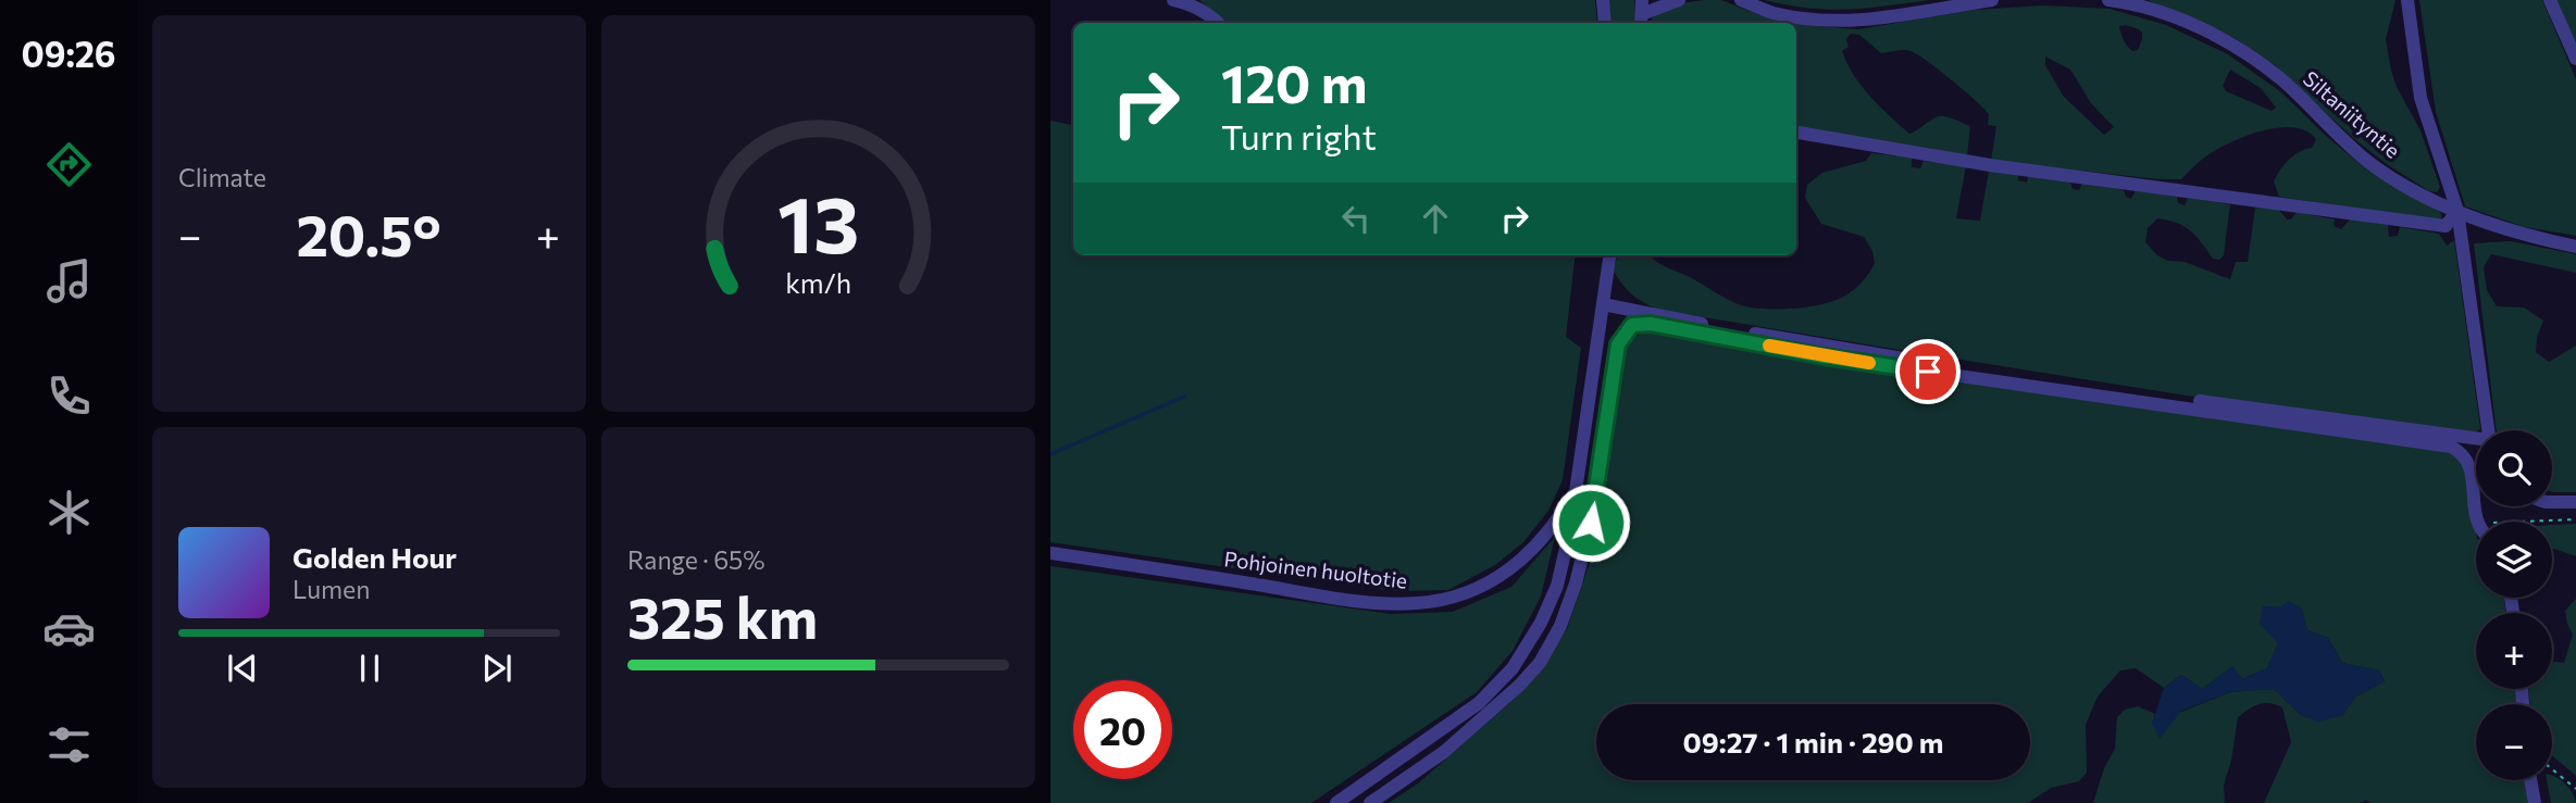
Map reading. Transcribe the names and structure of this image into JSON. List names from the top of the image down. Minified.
{"streets":{"lane":["Siltaniityntie","Pohjoinen huoltotie"]},"page":{"tabs":"09:26","tile":["Climate",["Range · 65%","325 km"]],"turn":["120 m","Turn right"],"heat":["−","20.5°","+"],"map_buttons":["+","−"],"song":["Golden Hour","Lumen"],"limit":"20","trip":"09:27 · 1 min · 290 m","gauge":["13","km/h"]}}
